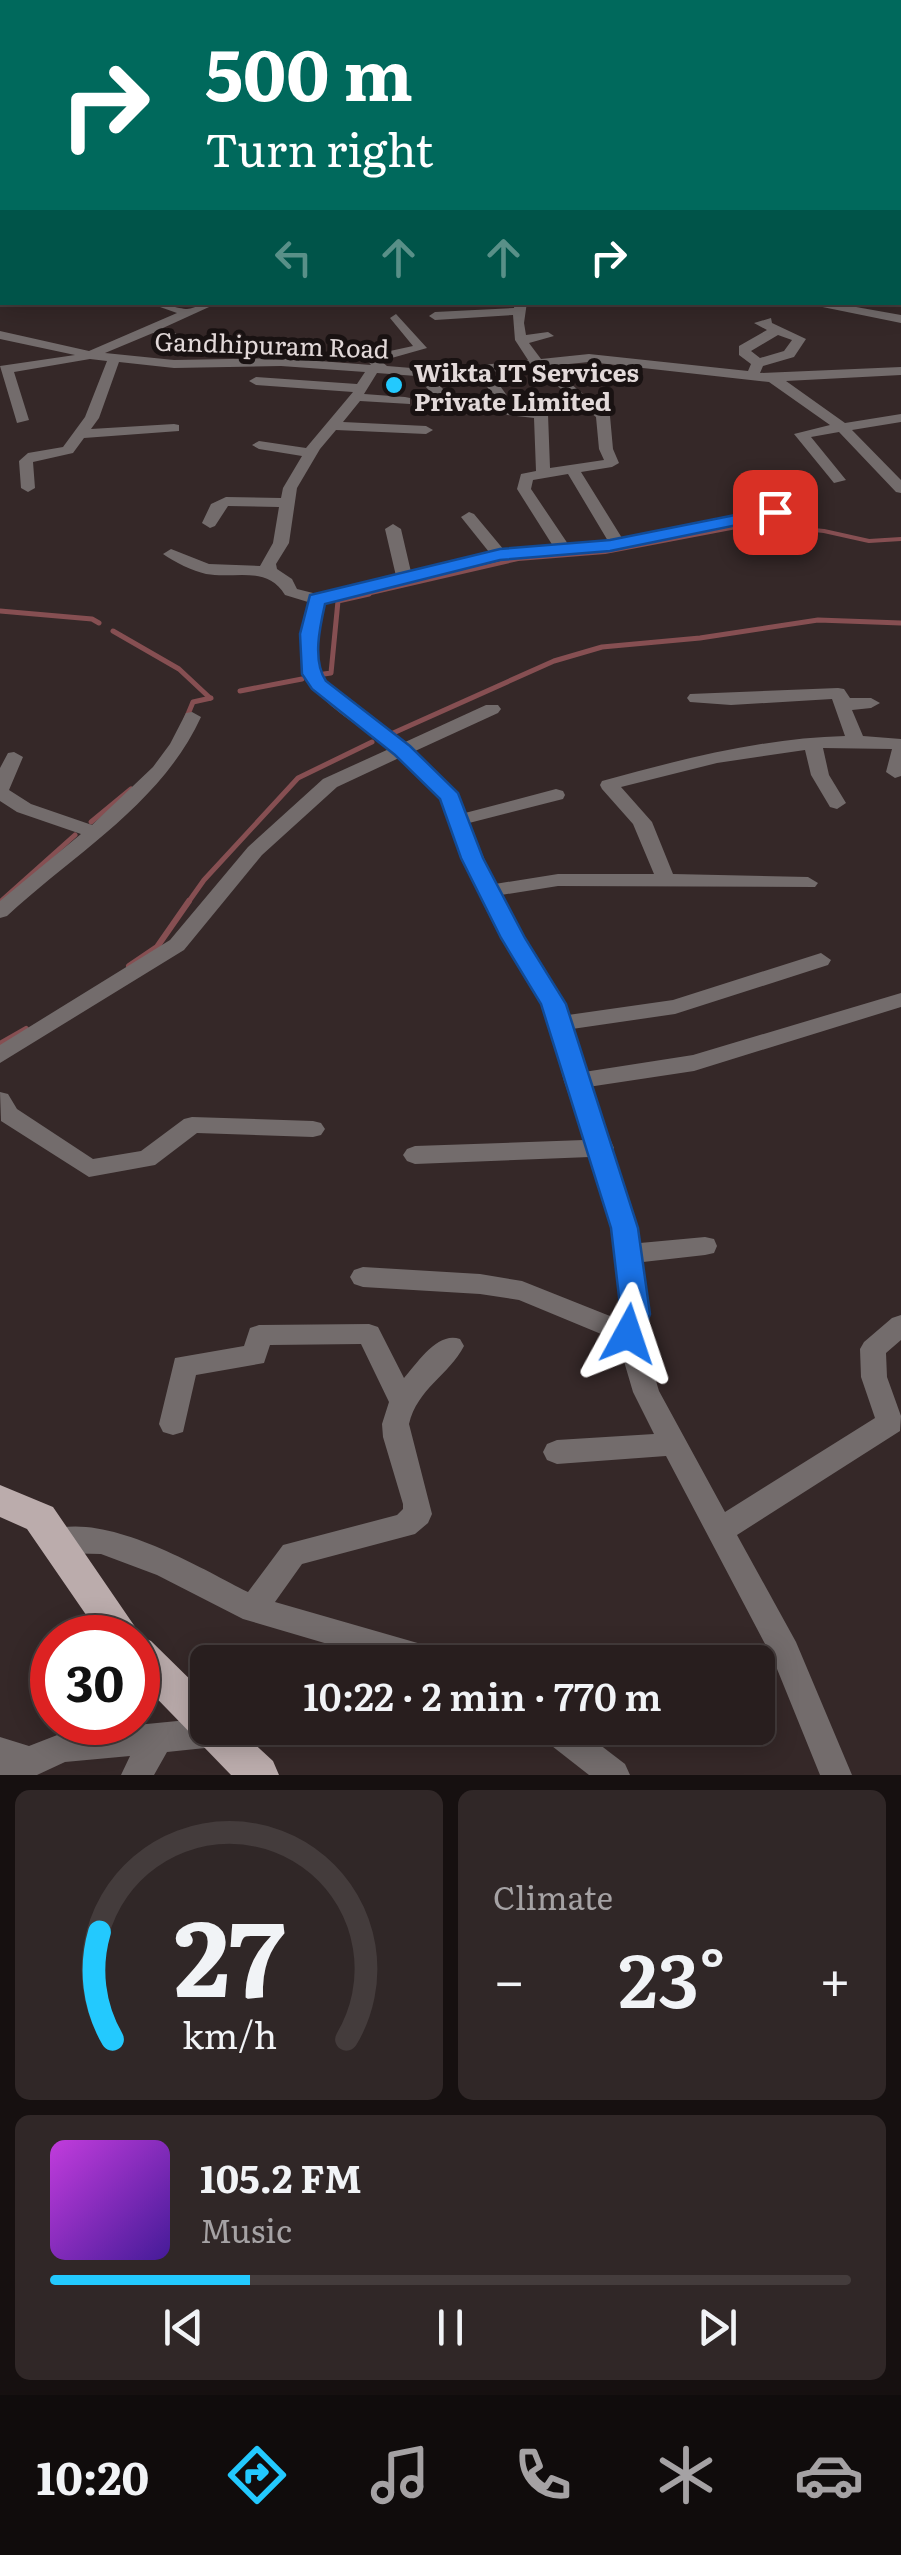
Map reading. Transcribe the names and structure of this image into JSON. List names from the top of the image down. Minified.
{"streets":{"street":["Gandhipuram Road"]},"places":["Wikta IT Services Private Limited"],"page":{"turn":["500 m","Turn right"],"limit":"30","trip":"10:22 · 2 min · 770 m","tile":"Climate","heat":["−","23°","+"],"song":["105.2 FM","Music"],"tabs":"10:20","gauge":["27","km/h"]}}
